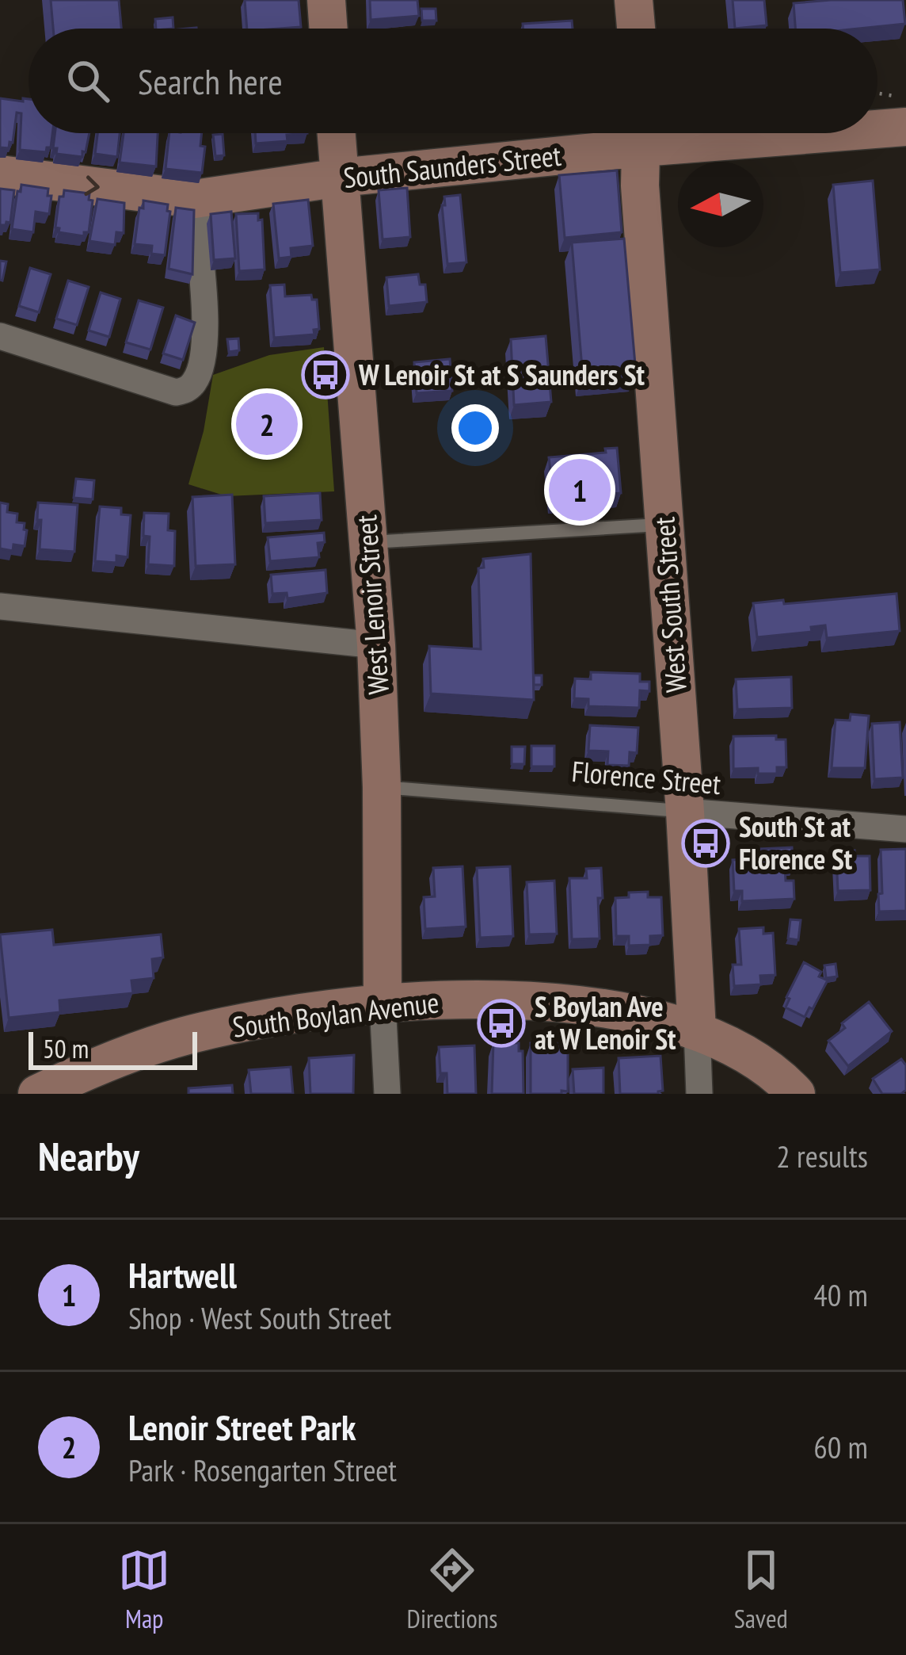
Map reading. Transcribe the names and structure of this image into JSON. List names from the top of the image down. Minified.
{"streets":{"street":["South Saunders Street","West Lenoir Street","West South Street","Florence Street","South Boylan Avenue"]},"crossings":[["South Saunders Street","West Lenoir Street"],["West Lenoir Street","Florence Street"],["West Lenoir Street","South Boylan Avenue"],["West South Street","Florence Street"],["West South Street","South Boylan Avenue"]],"places":{"bus stop":["W Lenoir St at S Saunders St","South St at Florence St","S Boylan Ave at W Lenoir St"]},"scale_bar":"50 m","north":"left","page":{"search":"Search here","pins":["2","1"],"scale":"50 m","heading":["Nearby","2 results"],"list":[{"mark":"1","name":"Hartwell","note":"Shop · West South Street","value":"40 m"},{"mark":"2","name":"Lenoir Street Park","note":"Park · Rosengarten Street","value":"60 m"}],"nav":["Map","Directions","Saved"]}}
